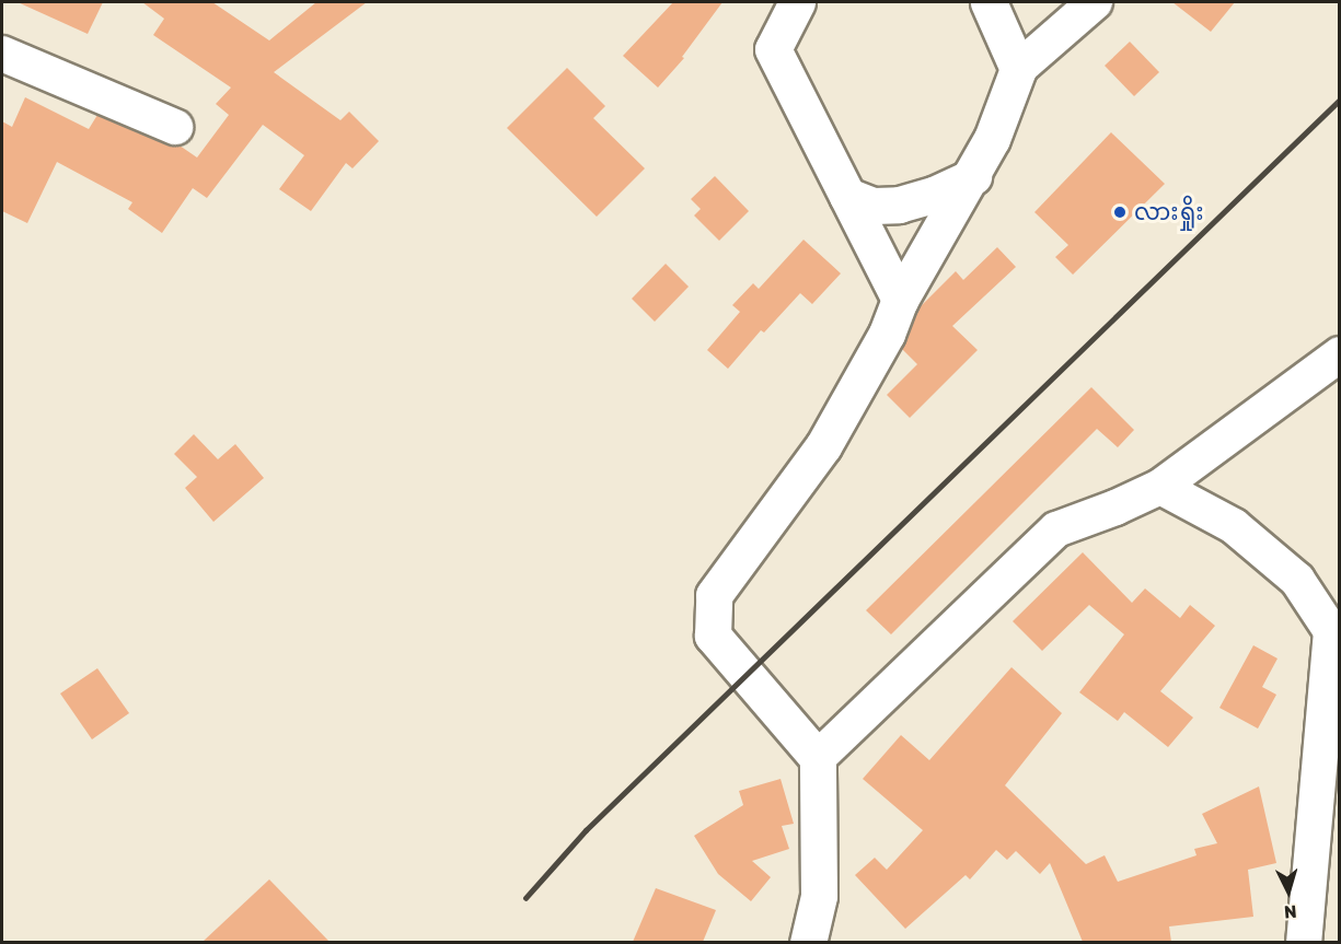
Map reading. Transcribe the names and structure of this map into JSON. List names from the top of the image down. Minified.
{"places":["လားရှိုး"],"north":"bottom"}
